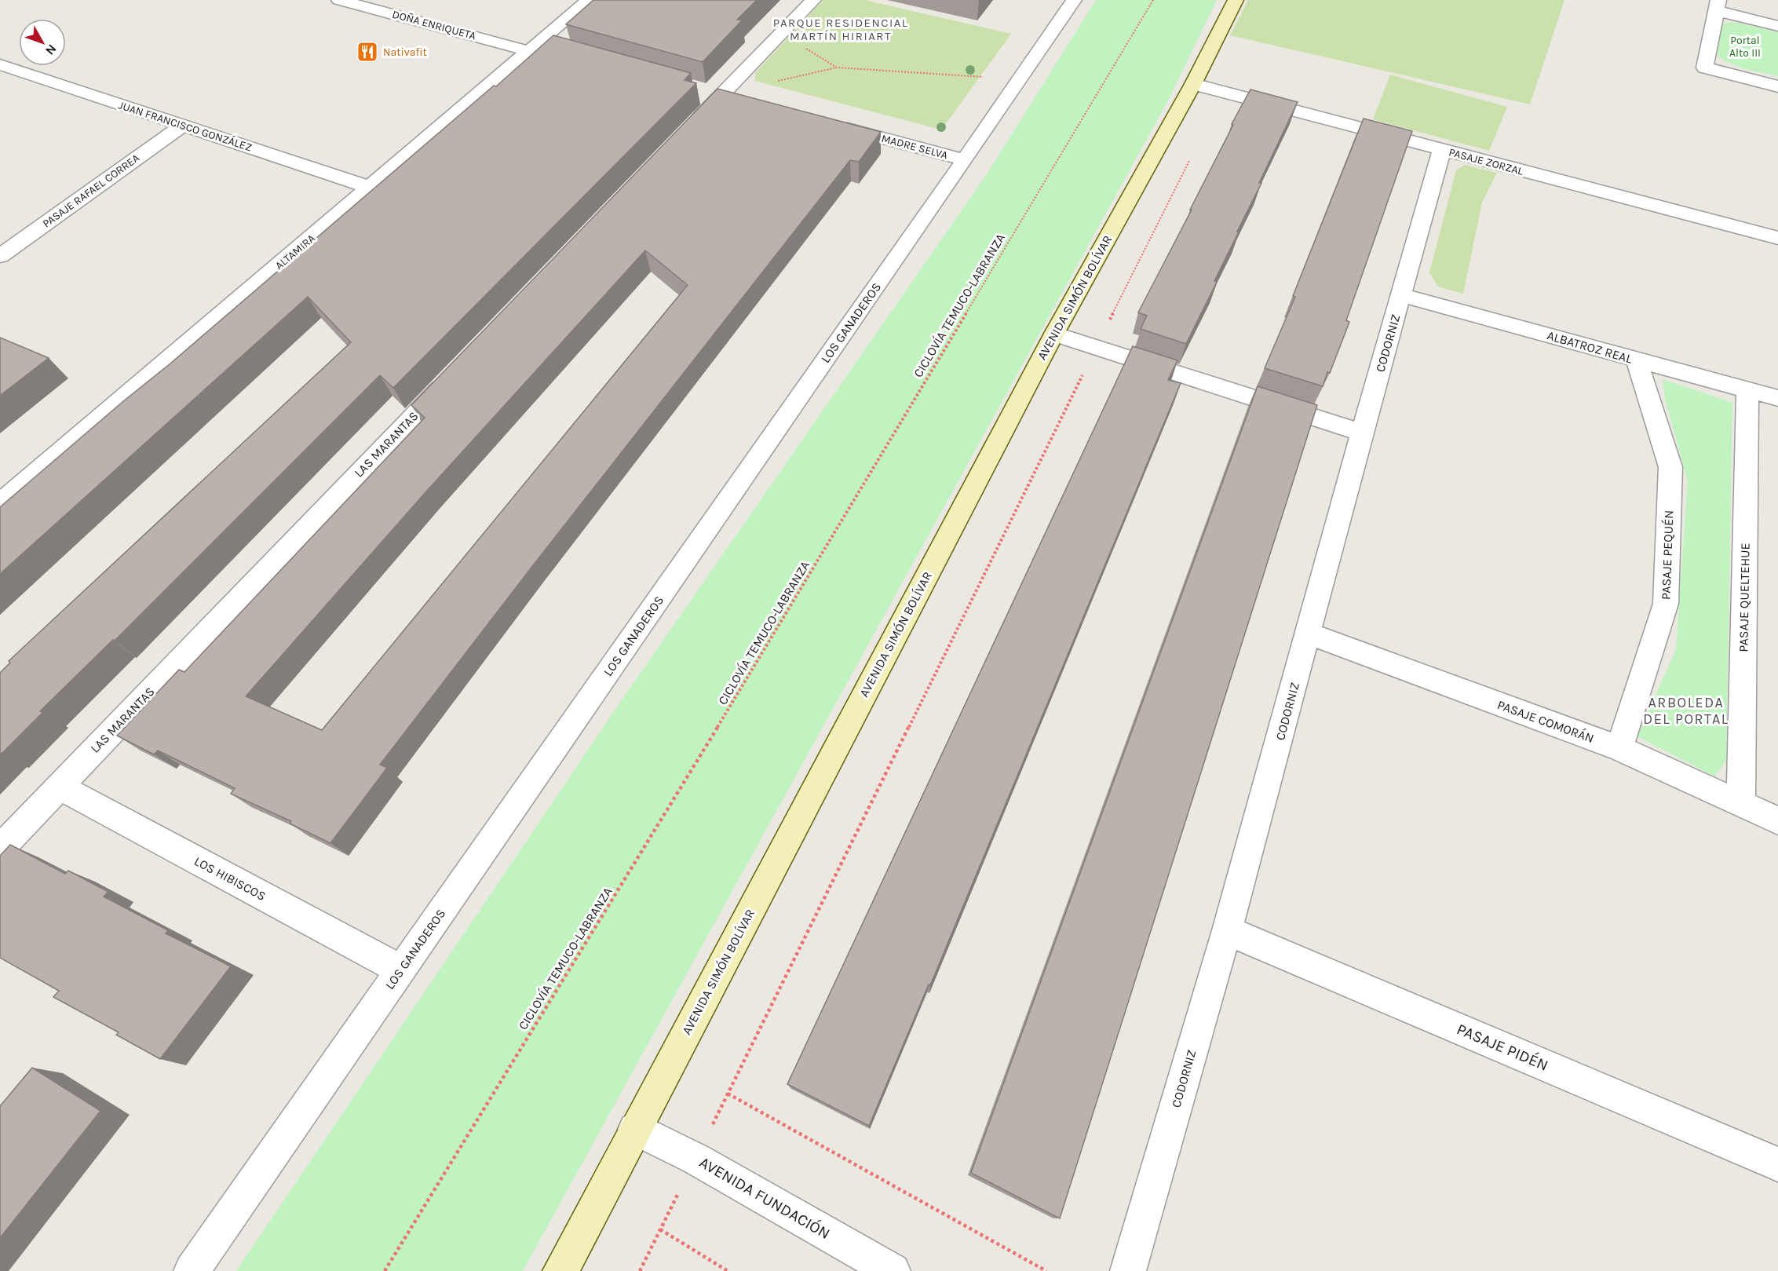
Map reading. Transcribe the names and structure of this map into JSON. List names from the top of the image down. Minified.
{"streets":{"street":["DOÑA ENRIQUETA","JUAN FRANCISCO GONZÁLEZ","MADRE SELVA","PASAJE ZORZAL","PASAJE RAFAEL CORREA","ALTAMIRA","AVENIDA SIMÓN BOLÍVAR","LOS GANADEROS","CODORNIZ","ALBATROZ REAL","LAS MARANTAS","PASAJE PEQUÉN","PASAJE QUELTEHUE","PASAJE COMORÁN","LOS HIBISCOS","PASAJE PIDÉN","AVENIDA FUNDACIÓN"],"path":["CICLOVÍA TEMUCO-LABRANZA"]},"crossings":[["DOÑA ENRIQUETA","ALTAMIRA"],["JUAN FRANCISCO GONZÁLEZ","PASAJE RAFAEL CORREA"],["JUAN FRANCISCO GONZÁLEZ","ALTAMIRA"],["MADRE SELVA","LOS GANADEROS"],["PASAJE ZORZAL","AVENIDA SIMÓN BOLÍVAR"],["PASAJE ZORZAL","CODORNIZ"],["AVENIDA SIMÓN BOLÍVAR","AVENIDA FUNDACIÓN"],["LOS GANADEROS","LOS HIBISCOS"],["CODORNIZ","ALBATROZ REAL"],["CODORNIZ","PASAJE COMORÁN"],["CODORNIZ","PASAJE PIDÉN"],["ALBATROZ REAL","PASAJE PEQUÉN"],["ALBATROZ REAL","PASAJE QUELTEHUE"],["LAS MARANTAS","LOS HIBISCOS"],["PASAJE PEQUÉN","PASAJE COMORÁN"],["PASAJE QUELTEHUE","PASAJE COMORÁN"]],"districts":["PARQUE RESIDENCIAL MARTÍN HIRIART","ARBOLEDA DEL PORTAL"],"parks":["Portal Alto III"],"places":{"restaurant":["Nativafit"]},"north":"bottom right"}
